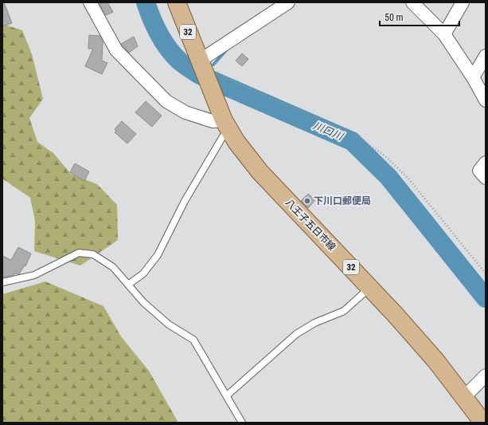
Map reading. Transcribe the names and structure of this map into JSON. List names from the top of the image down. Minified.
{"streets":{"main road":["32","八王子五日市線"]},"water":["川口川"],"places":["下川口郵便局"],"scale_bar":"50 m"}
